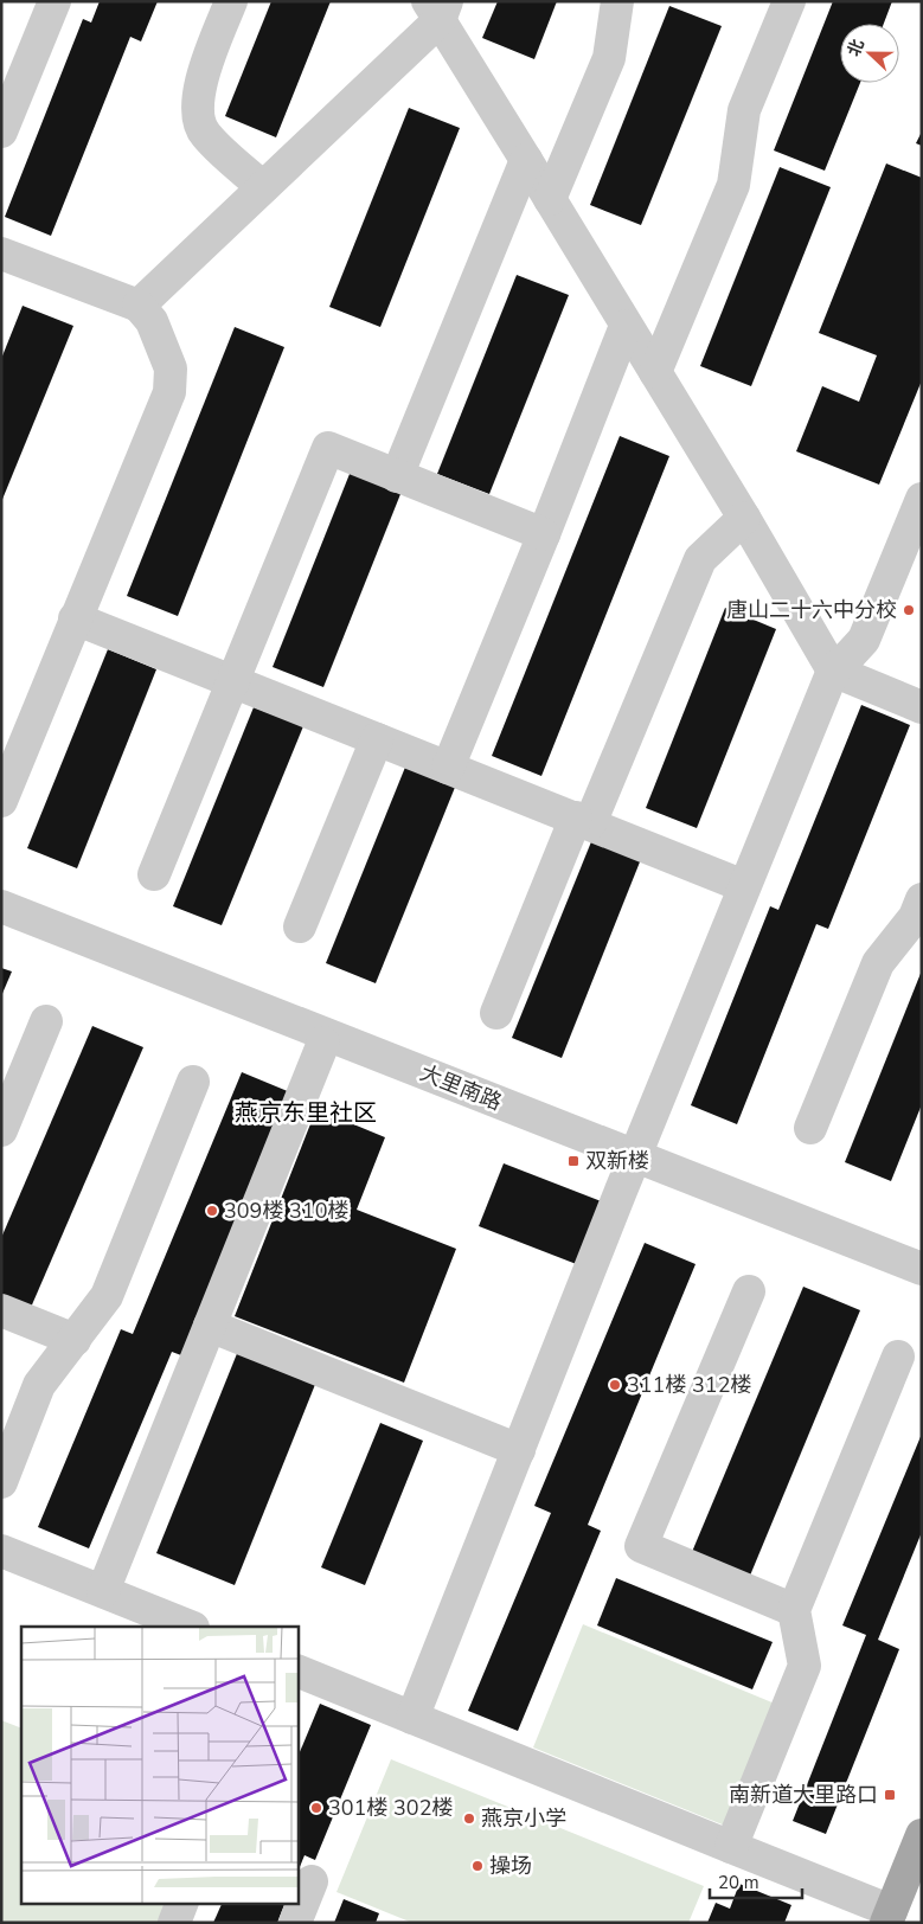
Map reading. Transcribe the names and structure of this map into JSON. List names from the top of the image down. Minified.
{"streets":{"street":["大里南路"]},"districts":["燕京东里社区"],"places":{"other":["唐山二十六中分校","309楼 310楼","311楼 312楼","301楼 302楼","燕京小学","操场"],"transit":["双新楼","南新道大里路口"]},"scale_bar":"20 m","north":"left"}
